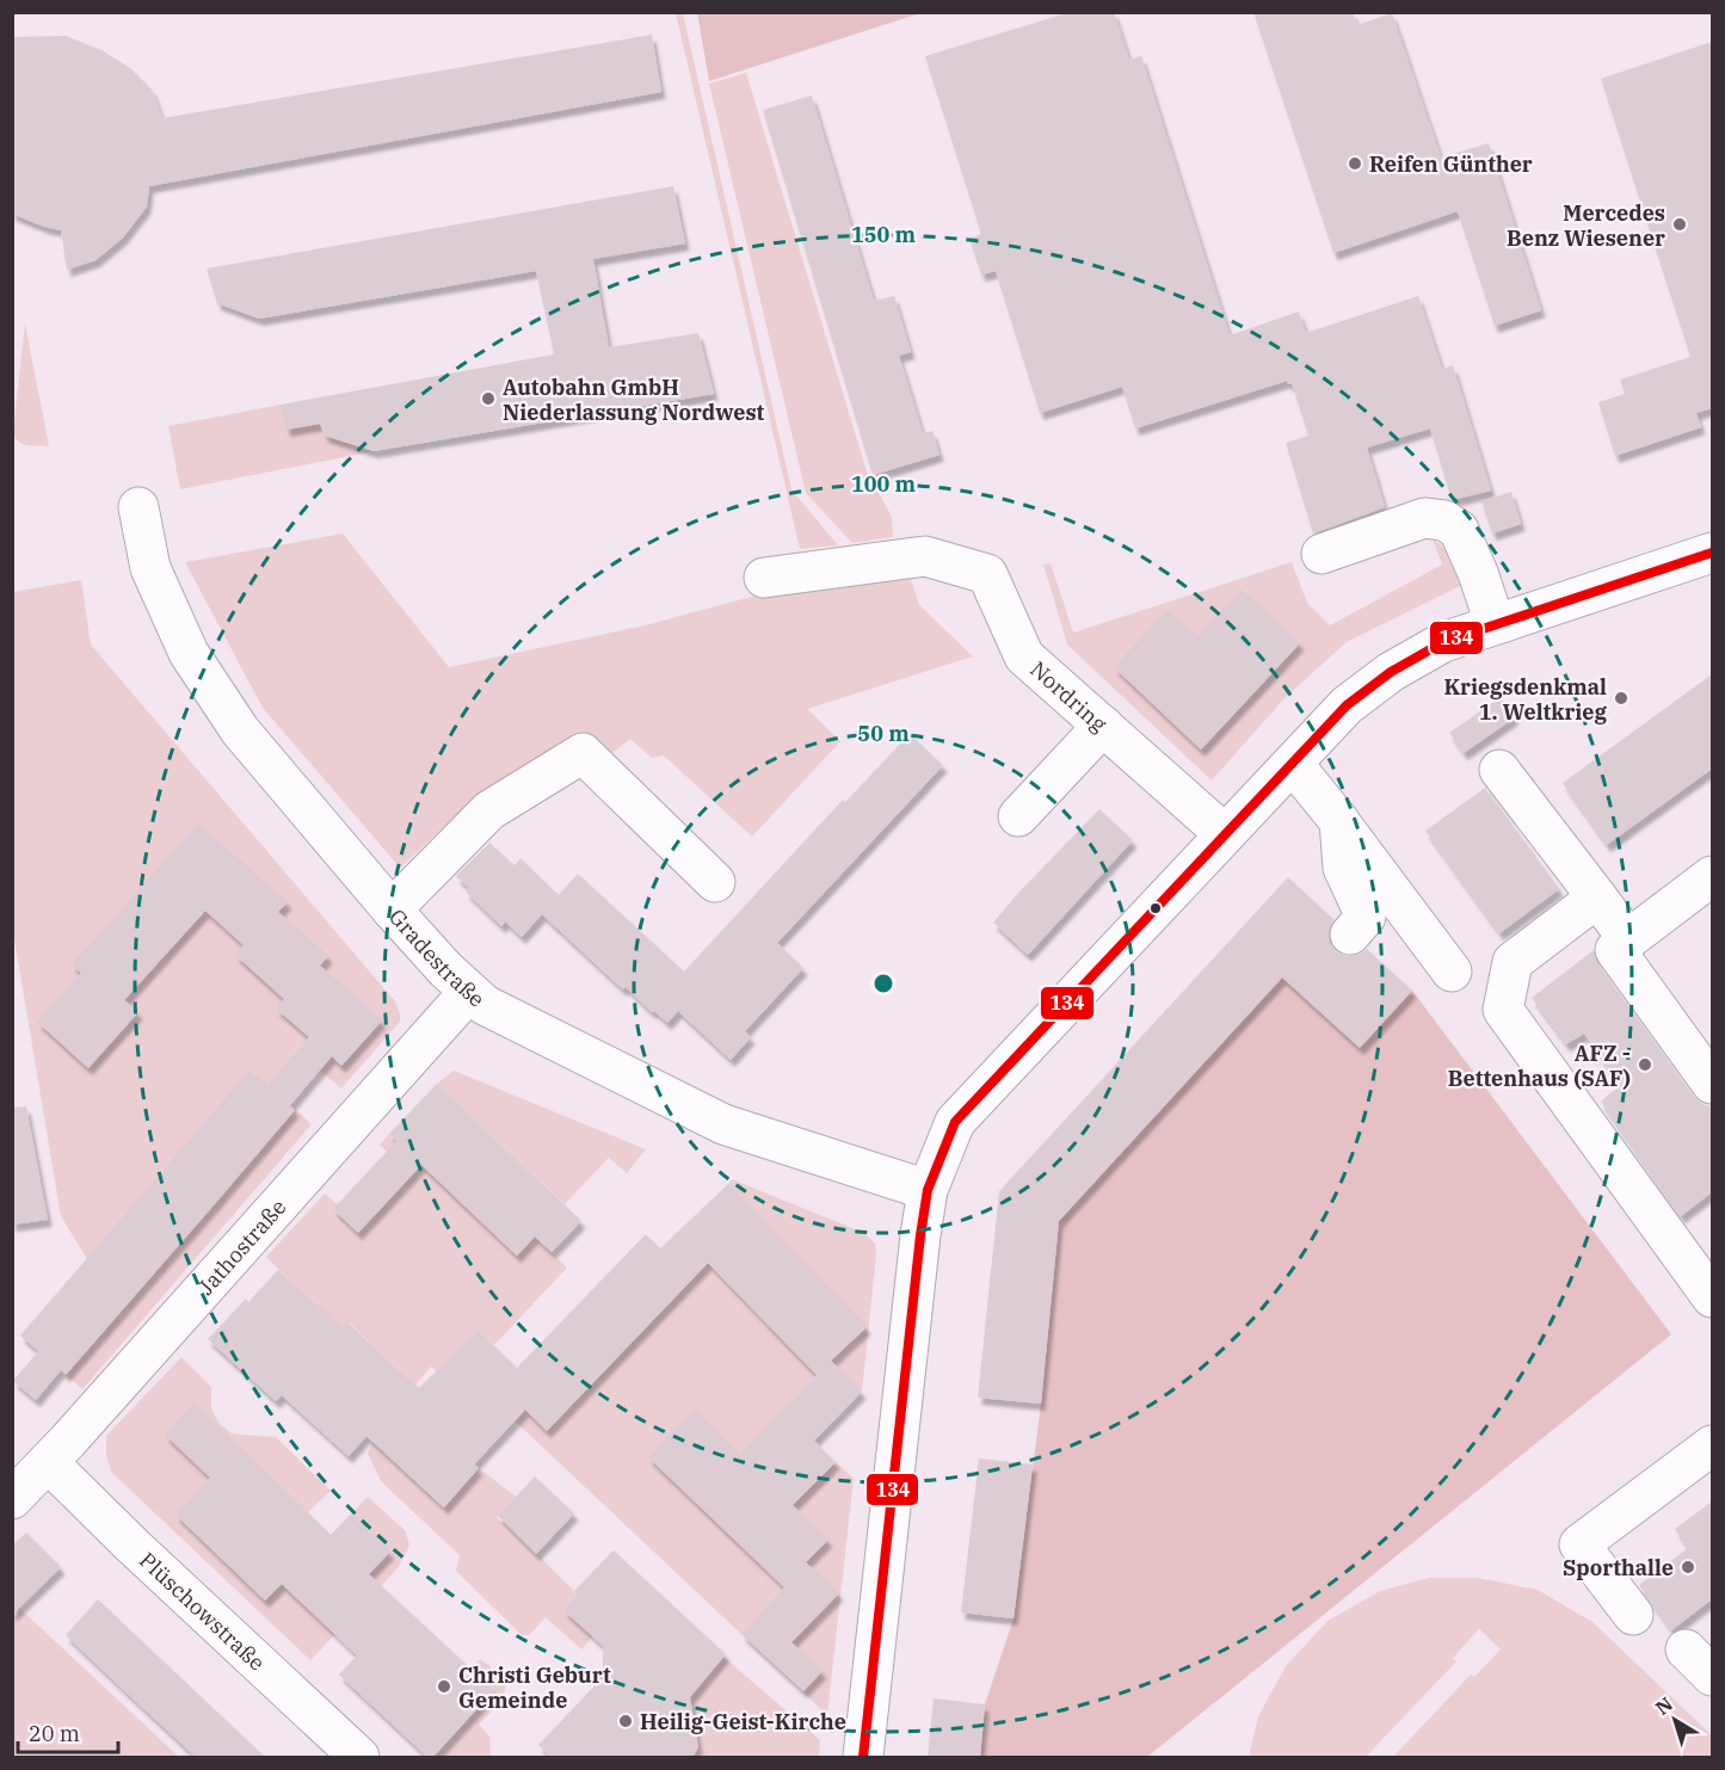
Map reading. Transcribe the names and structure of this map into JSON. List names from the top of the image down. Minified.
{"streets":{"street":["Nordring","Gradestraße","Jathostraße","Plüschowstraße"]},"crossings":[["Gradestraße","Jathostraße"],["Jathostraße","Plüschowstraße"]],"places":["Reifen Günther","Mercedes Benz Wiesener","Autobahn GmbH Niederlassung Nordwest","Kriegsdenkmal 1. Weltkrieg","AFZ - Bettenhaus (SAF)","Sporthalle","Christi Geburt Gemeinde","Heilig-Geist-Kirche"],"lines":["transit line 134"],"scale_bar":"20 m","north":"top left","rings":["150 m","100 m","50 m"]}
